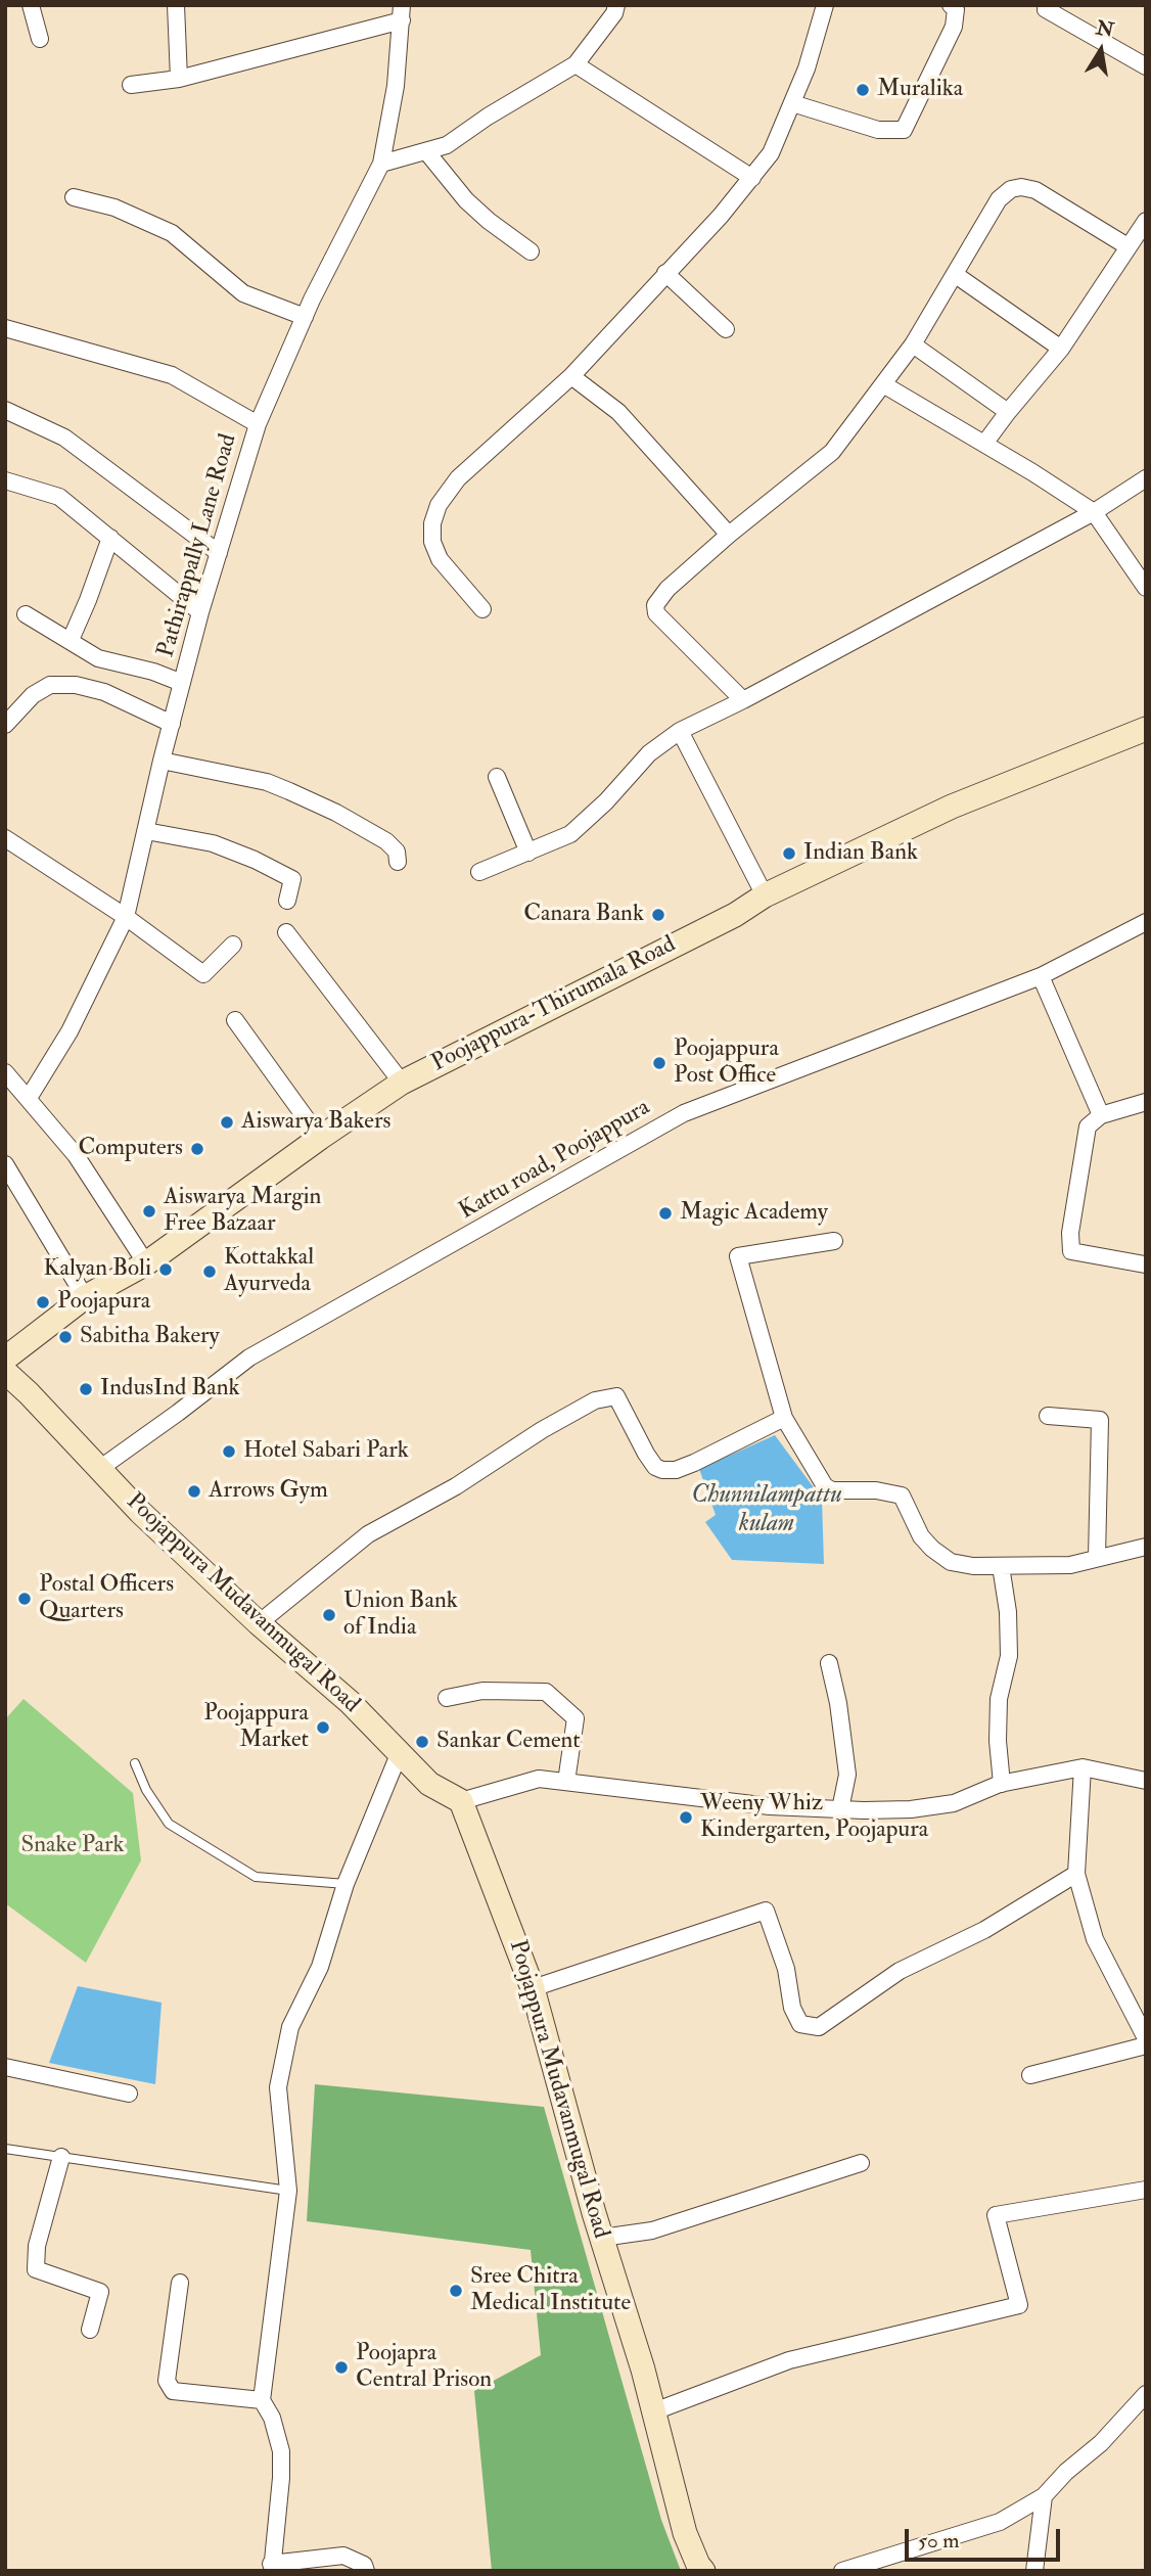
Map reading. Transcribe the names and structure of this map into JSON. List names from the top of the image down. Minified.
{"streets":{"street":["Pathirappally Lane Road","Poojappura-Thirumala Road","Kattu road, Poojappura","Poojappura Mudavanmugal Road"]},"crossings":[["Kattu road, Poojappura","Poojappura Mudavanmugal Road"]],"water":["Chunnilampattu kulam"],"parks":["Snake Park"],"places":["Muralika","Indian Bank","Canara Bank","Poojappura Post Office","Aiswarya Bakers","Computers","Aiswarya Margin Free Bazaar","Magic Academy","Kalyan Boli","Kottakkal Ayurveda","Poojapura","Sabitha Bakery","IndusInd Bank","Hotel Sabari Park","Arrows Gym","Postal Officers Quarters","Union Bank of India","Poojappura Market","Sankar Cement","Weeny Whiz Kindergarten, Poojapura","Sree Chitra Medical Institute","Poojapra Central Prison"],"scale_bar":"50 m","north":"top"}
